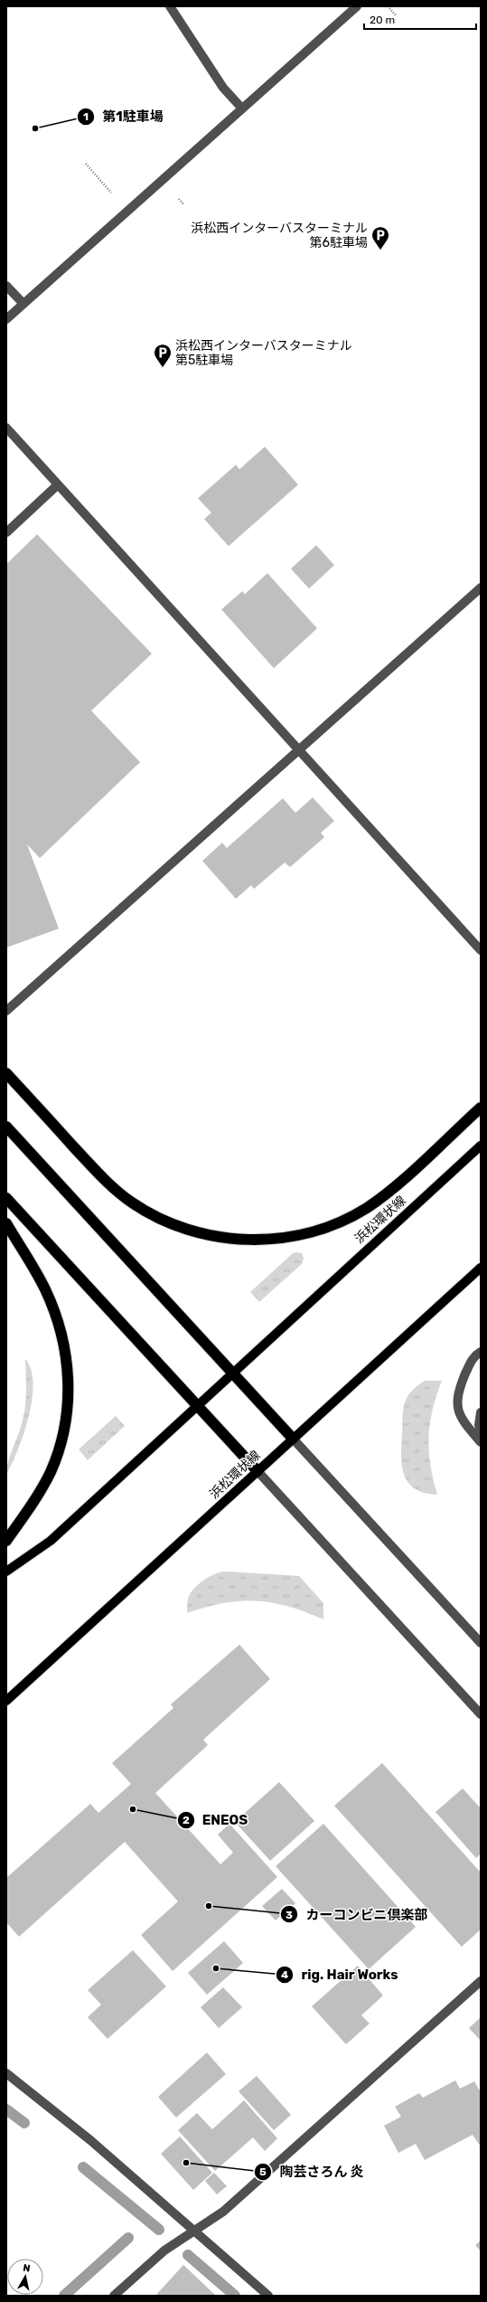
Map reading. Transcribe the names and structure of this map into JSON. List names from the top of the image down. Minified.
{"streets":{"main road":["浜松環状線"]},"places":{"other":["第1駐車場","ENEOS","カーコンビニ倶楽部","rig. Hair Works","陶芸さろん 炎"],"parking":["浜松西インターバスターミナル 第6駐車場","浜松西インターバスターミナル 第5駐車場"]},"scale_bar":"20 m","north":"top"}
